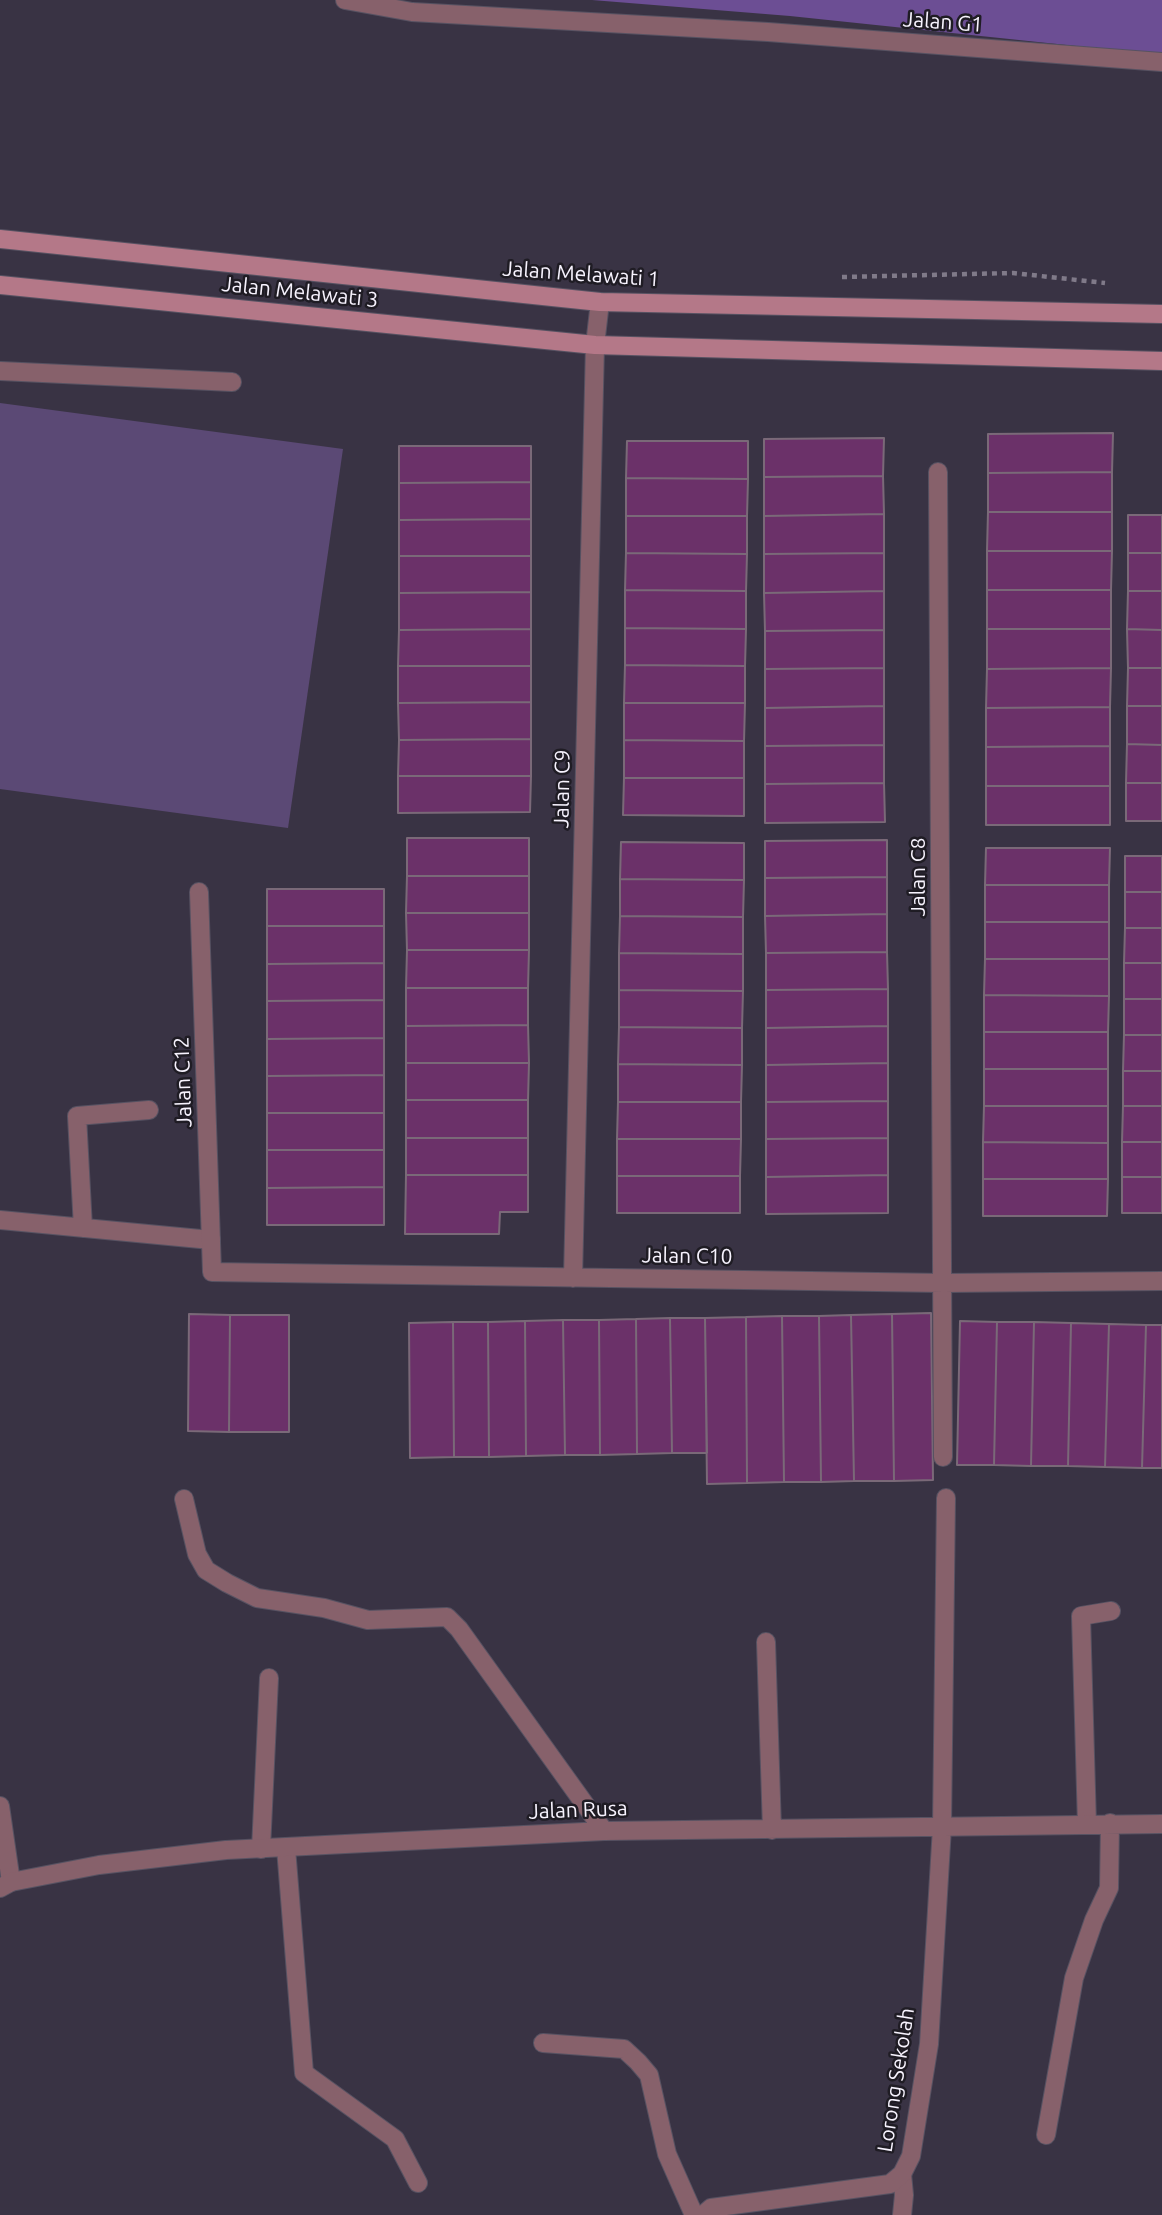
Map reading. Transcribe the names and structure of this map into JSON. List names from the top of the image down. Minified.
{"streets":{"street":["Jalan G1","Jalan Melawati 1","Jalan Melawati 3","Jalan C9","Jalan C8","Jalan C12","Jalan C10","Jalan Rusa","Lorong Sekolah"]},"crossings":[["Jalan Melawati 1","Jalan C9"],["Jalan Melawati 3","Jalan C9"],["Jalan C9","Jalan C10"],["Jalan C8","Jalan C10"],["Jalan C12","Jalan C10"],["Jalan Rusa","Lorong Sekolah"]]}
